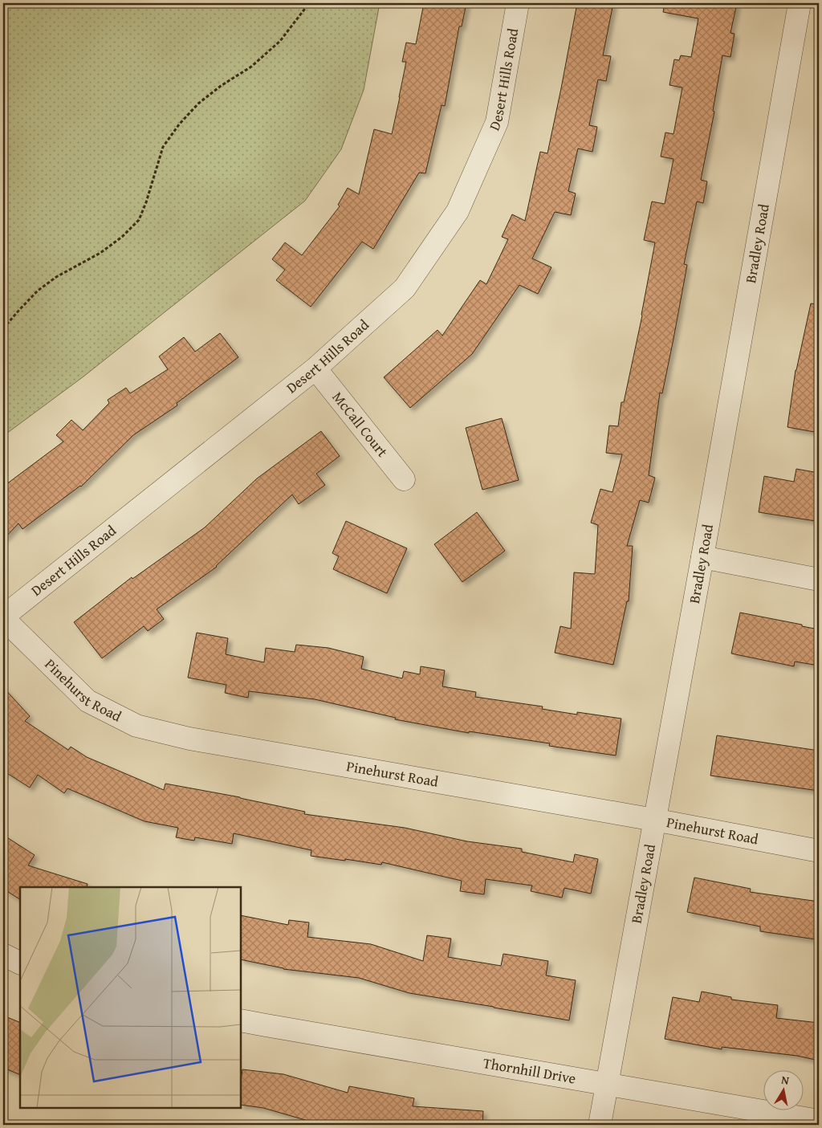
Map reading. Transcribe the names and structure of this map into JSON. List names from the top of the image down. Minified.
{"streets":{"street":["Desert Hills Road","Bradley Road","McCall Court","Pinehurst Road","Thornhill Drive"]},"crossings":[["Desert Hills Road","McCall Court"],["Desert Hills Road","Pinehurst Road"],["Bradley Road","Pinehurst Road"],["Bradley Road","Thornhill Drive"]],"north":"top"}
